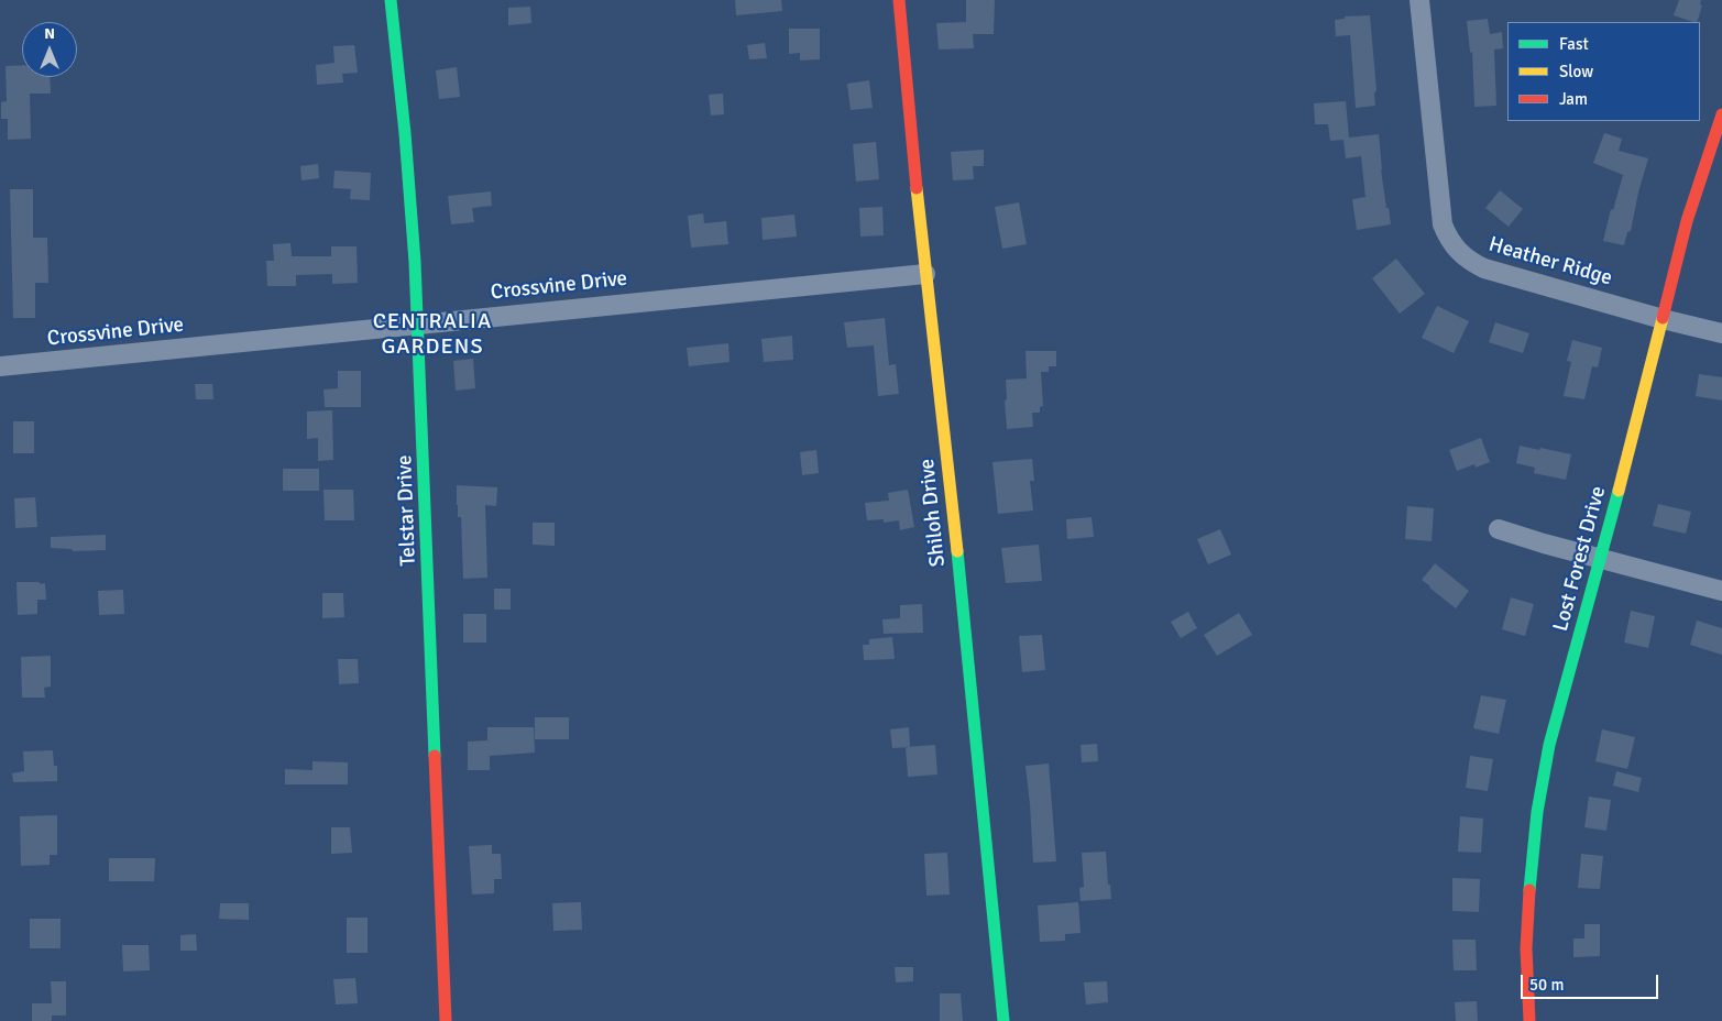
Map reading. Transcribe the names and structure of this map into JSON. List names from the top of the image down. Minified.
{"streets":{"street":["Heather Ridge","Crossvine Drive","Telstar Drive","Shiloh Drive","Lost Forest Drive"]},"crossings":[["Heather Ridge","Lost Forest Drive"],["Crossvine Drive","Telstar Drive"],["Crossvine Drive","Shiloh Drive"]],"districts":["CENTRALIA GARDENS"],"legend":["Fast","Slow","Jam"],"scale_bar":"50 m","north":"top"}
